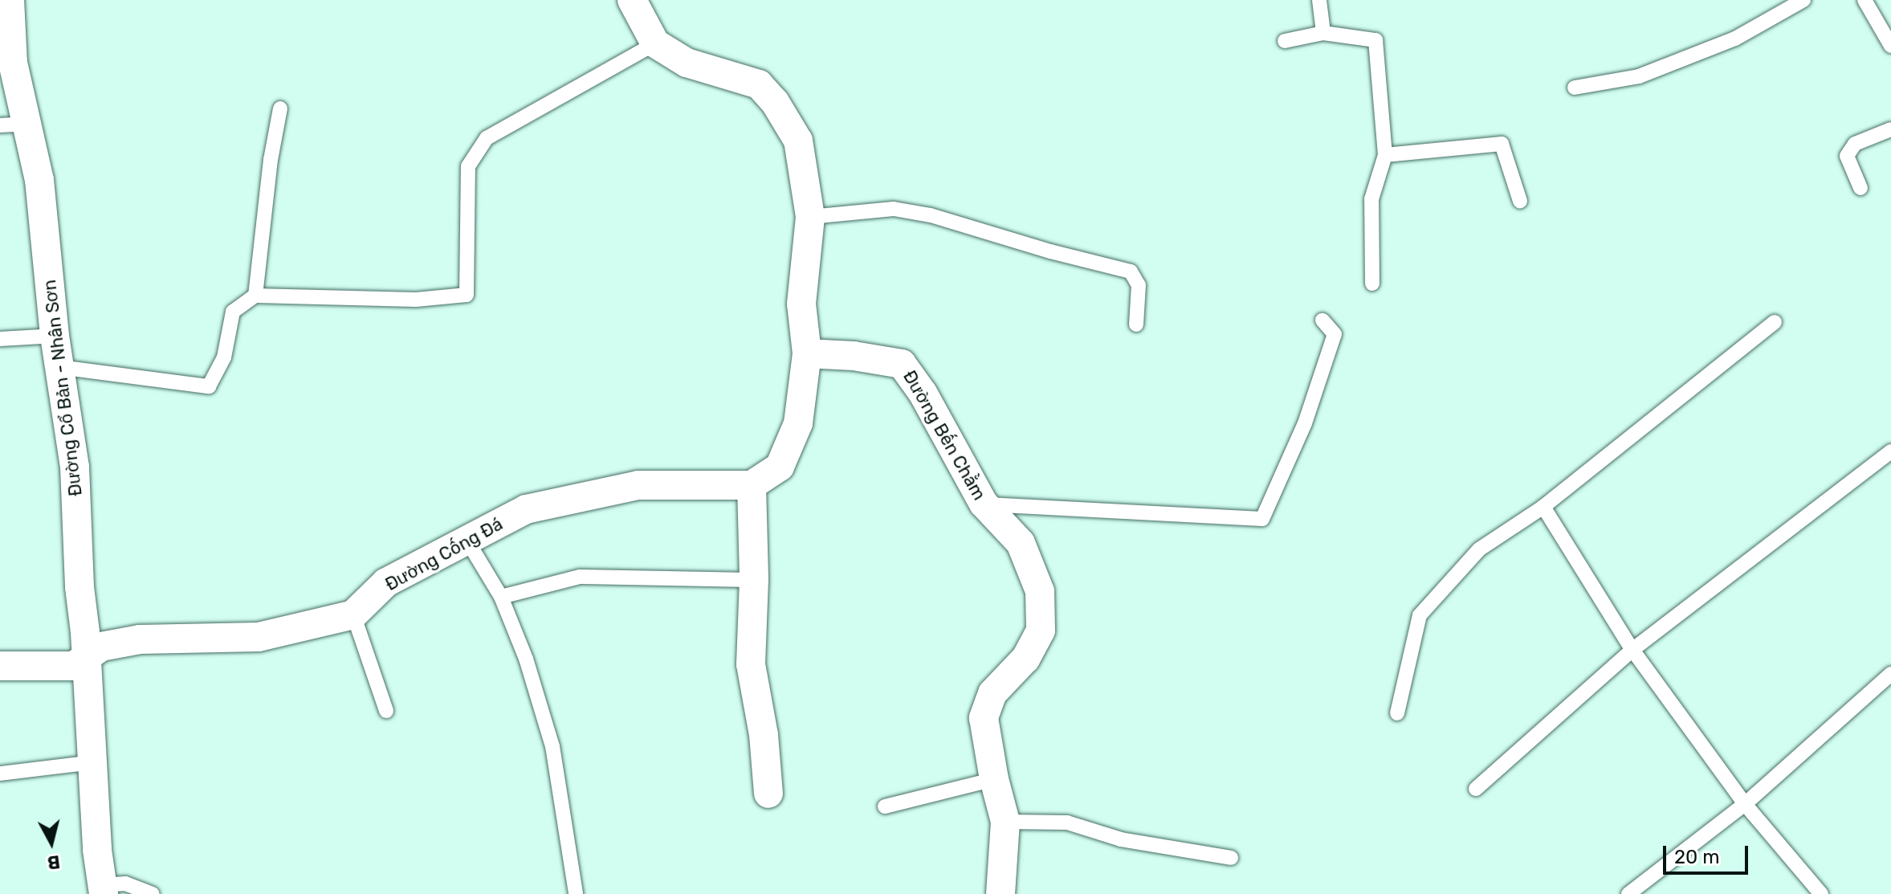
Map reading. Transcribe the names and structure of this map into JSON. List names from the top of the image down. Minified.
{"streets":{"street":["Đường Cổ Bản - Nhân Sơn","Đường Bến Chằm","Đường Cống Đá"]},"scale_bar":"20 m","north":"bottom"}
